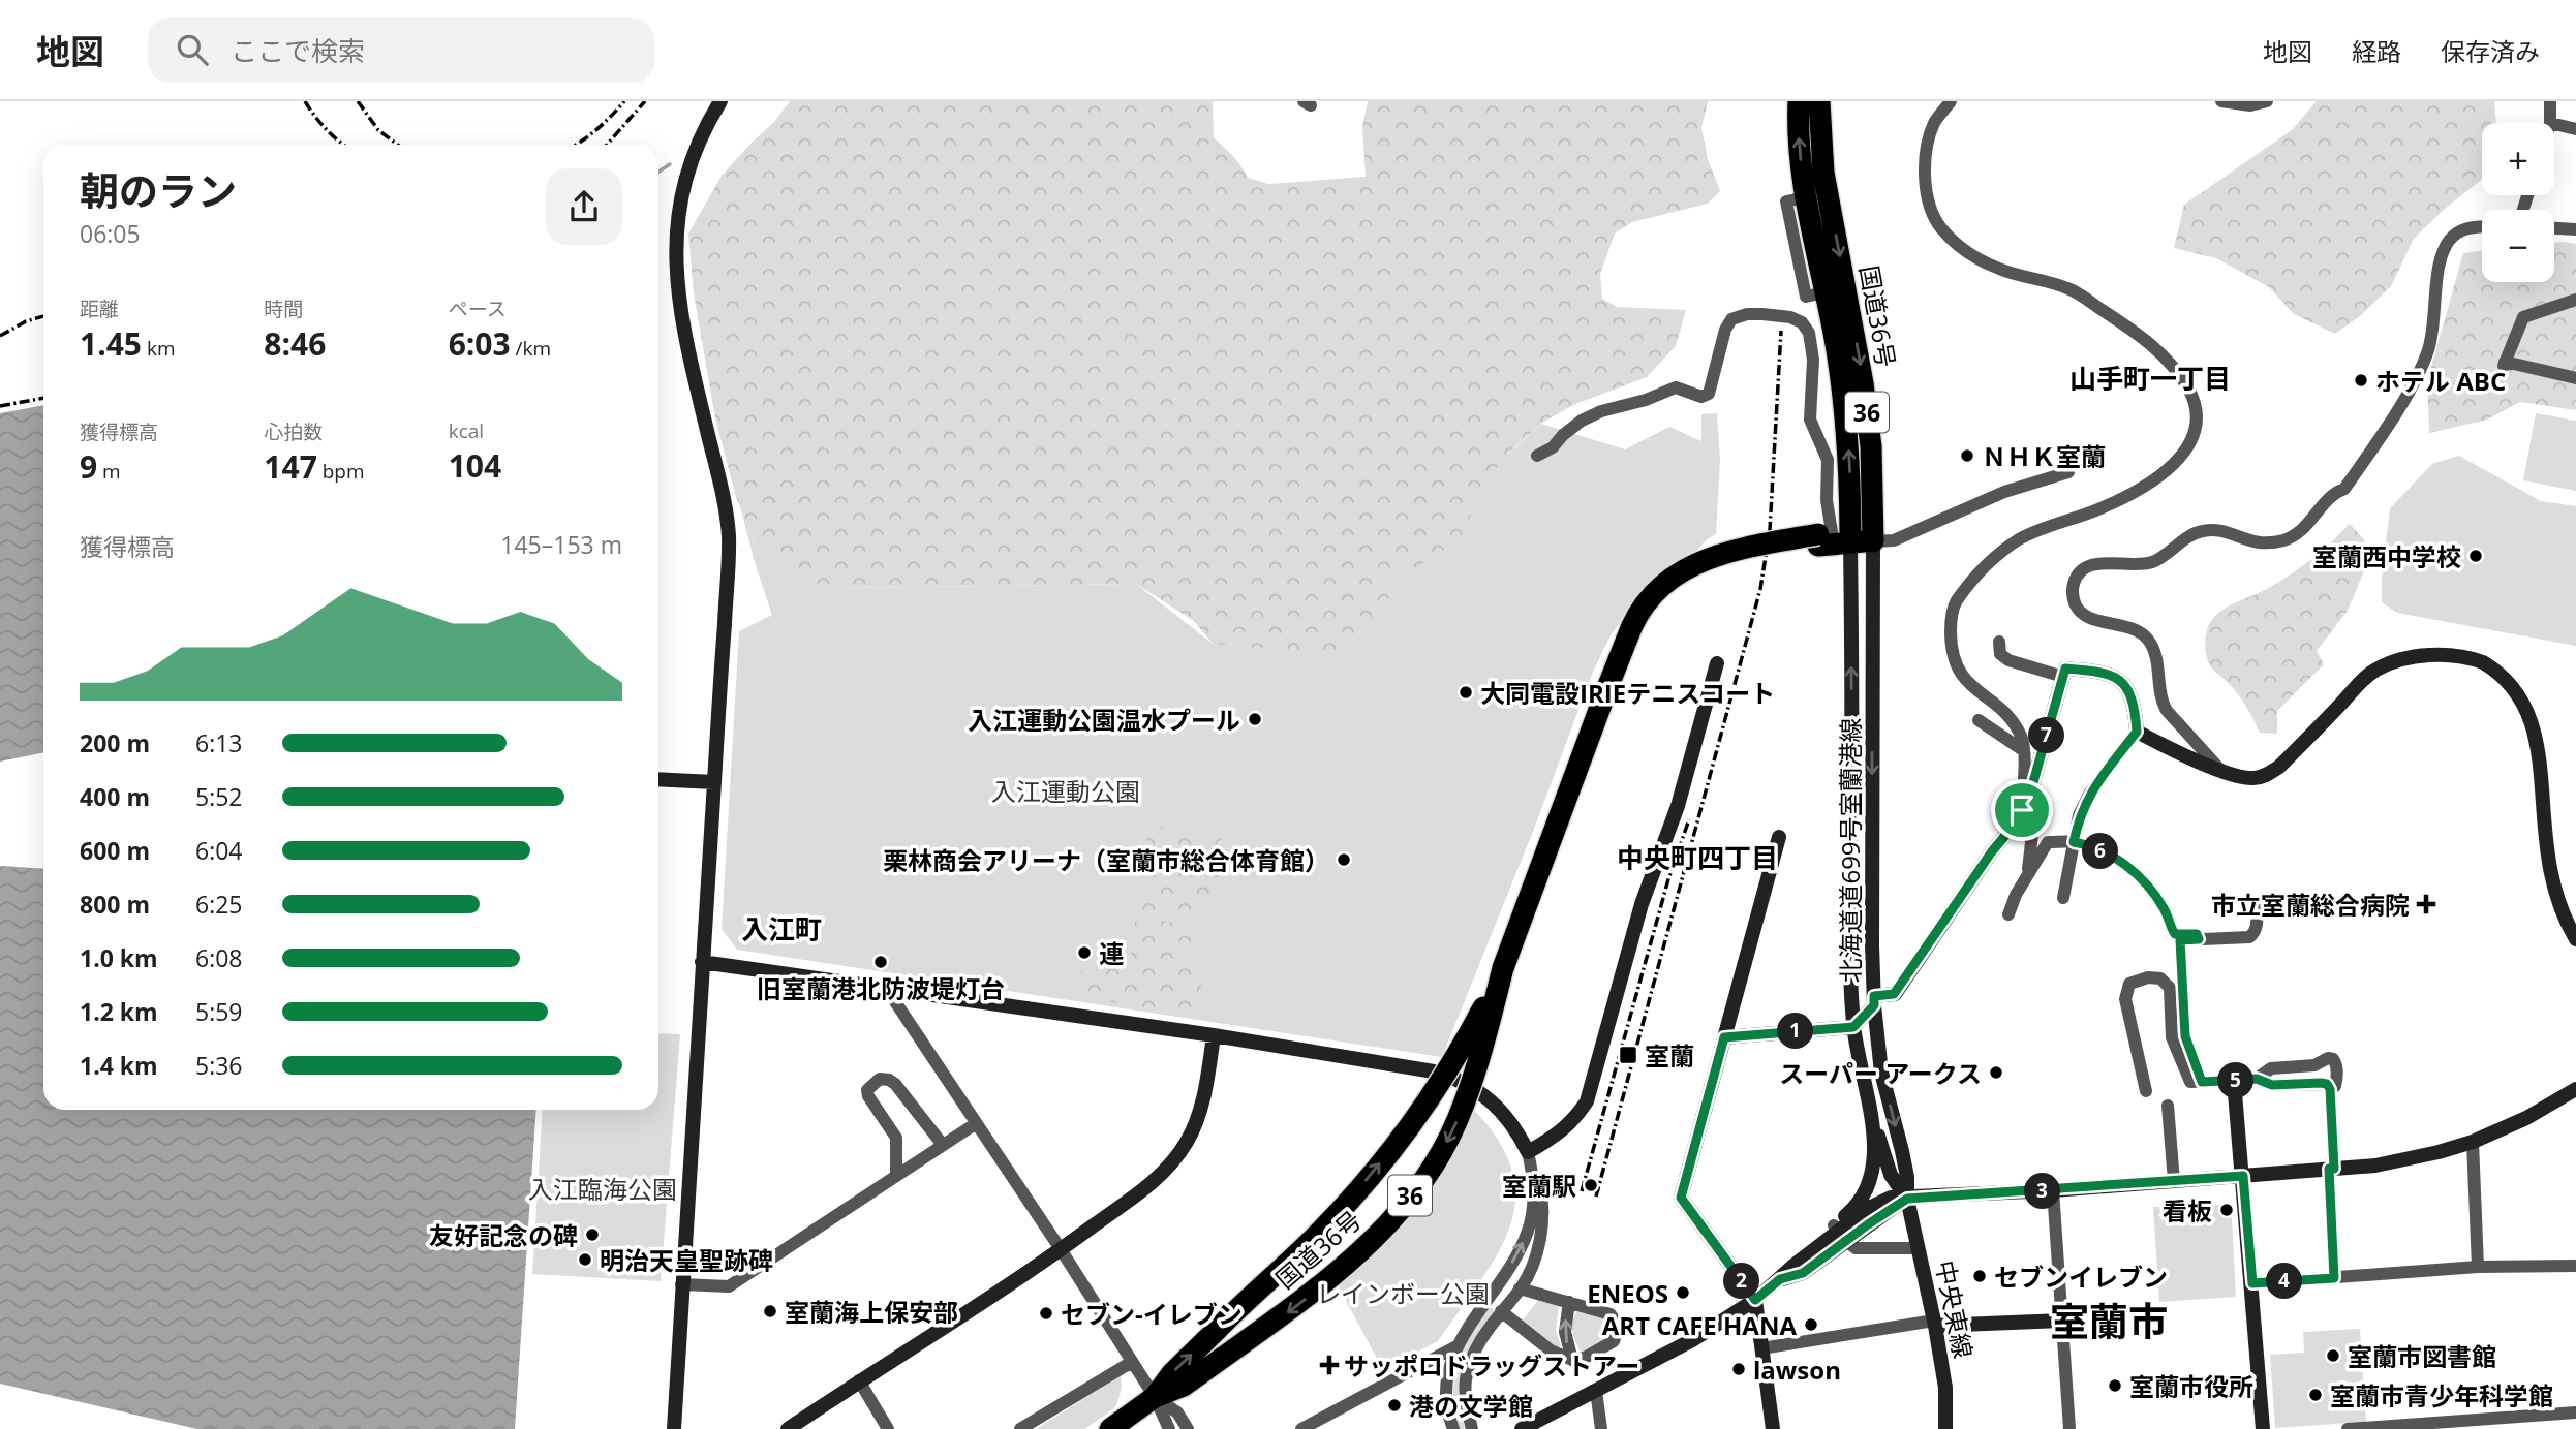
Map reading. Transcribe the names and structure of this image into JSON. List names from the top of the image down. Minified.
{"streets":{"highway":["国道36号","36"],"street":["北海道道699号室蘭港線","中央東線"]},"crossings":[["国道36号","北海道道699号室蘭港線"],["北海道道699号室蘭港線","中央東線"]],"districts":["山手町一丁目","中央町四丁目","入江町","室蘭市"],"parks":["入江運動公園","入江臨海公園","レインボー公園"],"places":{"other":["ホテル ABC","ＮＨＫ室蘭","室蘭西中学校","大同電設IRIEテニスコート","入江運動公園温水プール","栗林商会アリーナ（室蘭市総合体育館）","連","旧室蘭港北防波堤灯台","スーパー アークス","室蘭駅","看板","友好記念の碑","明治天皇聖跡碑","セブンイレブン","ENEOS","室蘭海上保安部","セブン-イレブン","ART CAFE HANA","室蘭市図書館","lawson","室蘭市役所","室蘭市青少年科学館","港の文学館"],"health":["市立室蘭総合病院","サッポロドラッグストアー"],"transit":["室蘭"]},"page":{"header":"地図","search":"ここで検索","nav":["地図","経路","保存済み"],"map_buttons":["+","−"],"heading":["朝のラン","06:05"],"stats":[["距離","1.45 km"],["時間","8:46"],["ペース","6:03 /km"],["獲得標高","9 m"],["心拍数","147 bpm"],["kcal","104"]],"chart":["獲得標高","145–153 m"],"list":[{"name":"200 m","note":"6:13"},{"name":"400 m","note":"5:52"},{"name":"600 m","note":"6:04"},{"name":"800 m","note":"6:25"},{"name":"1.0 km","note":"6:08"},{"name":"1.2 km","note":"5:59"},{"name":"1.4 km","note":"5:36"}],"pins":["7","6","1","5","3","2","4"]}}
